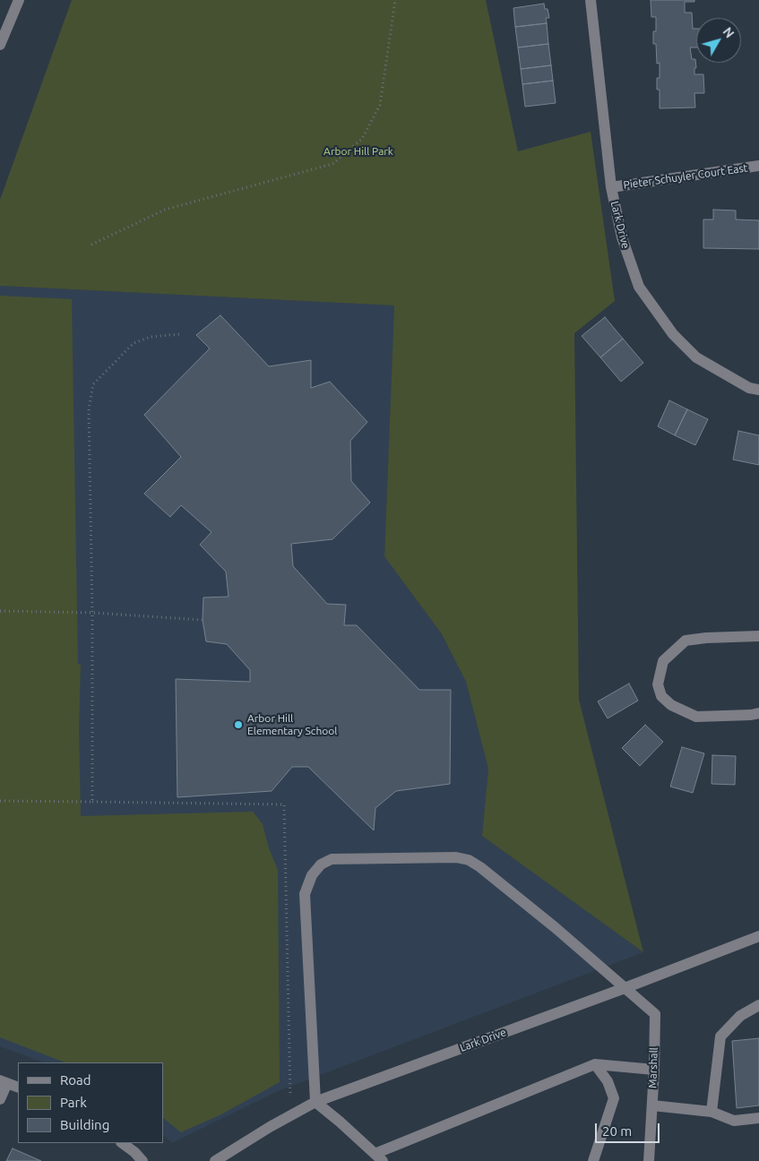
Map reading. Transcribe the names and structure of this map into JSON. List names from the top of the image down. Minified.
{"streets":{"street":["Pieter Schuyler Court East","Lark Drive","Marshall"]},"crossings":[["Pieter Schuyler Court East","Lark Drive"],["Lark Drive","Marshall"]],"parks":["Arbor Hill Park"],"places":["Arbor Hill Elementary School"],"legend":["Road","Park","Building"],"scale_bar":"20 m","north":"top right"}
